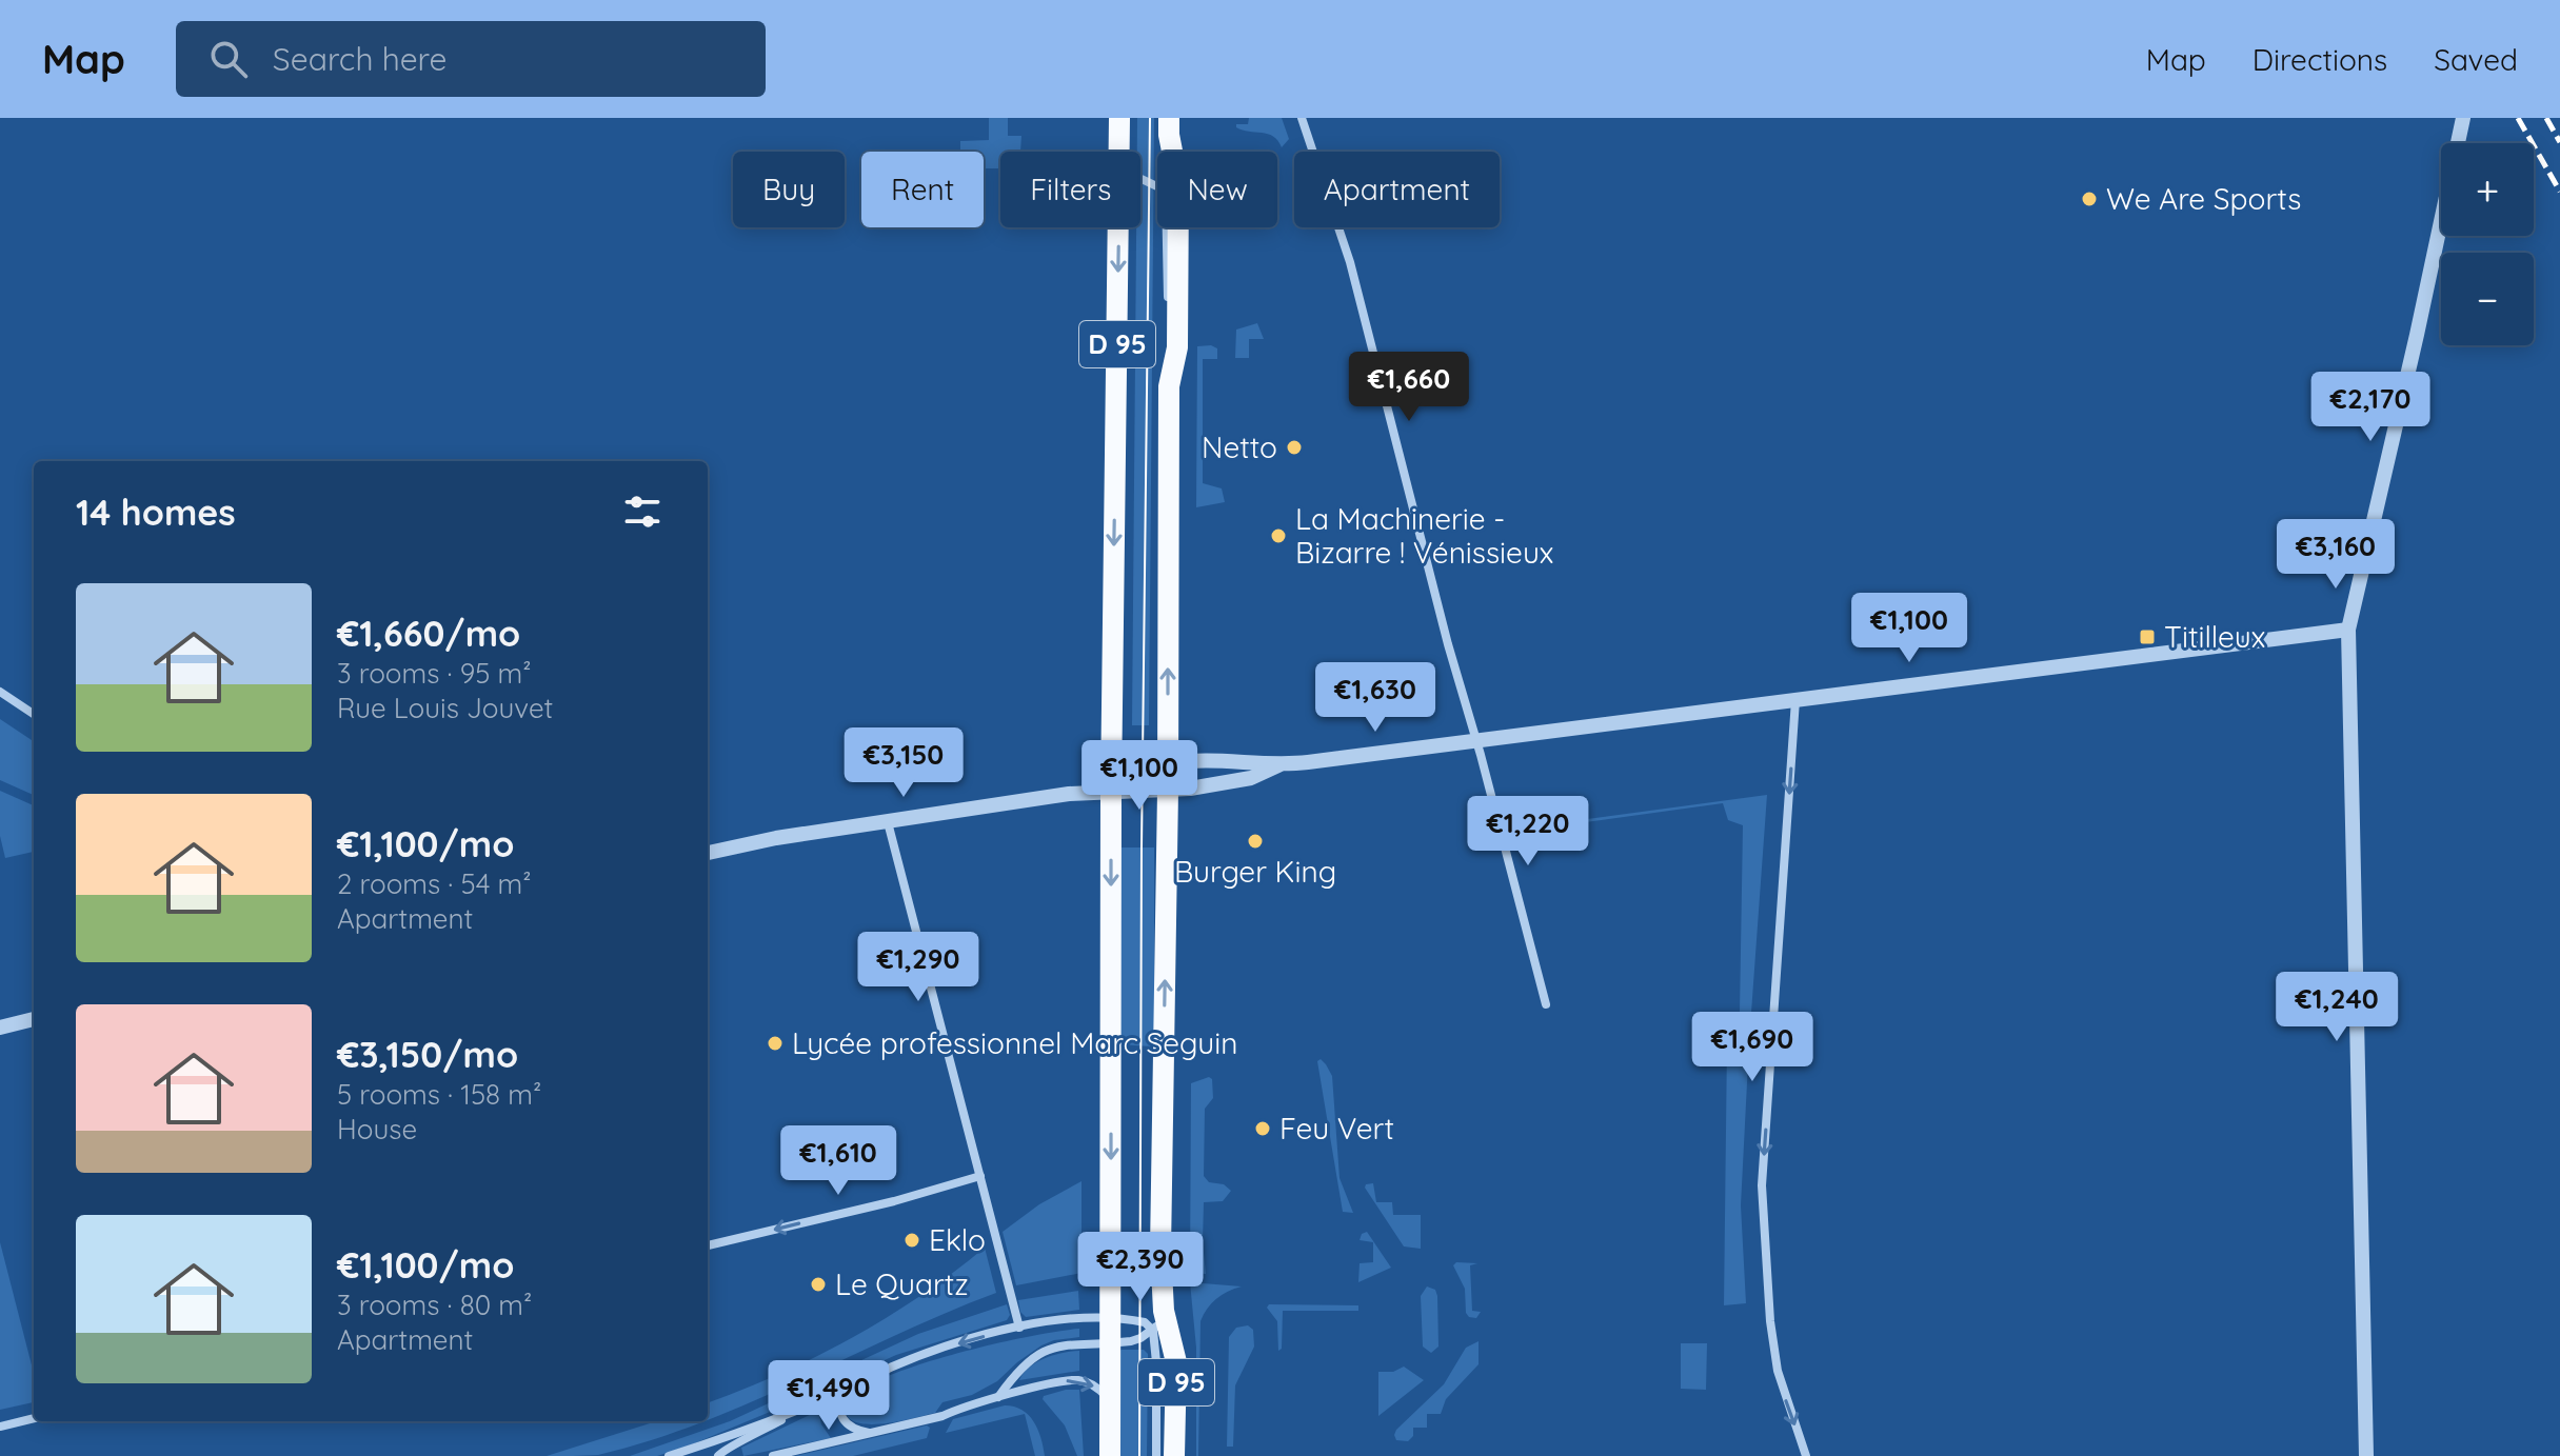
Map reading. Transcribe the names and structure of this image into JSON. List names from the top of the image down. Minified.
{"streets":{"main road":["D 95"]},"places":{"other":["We Are Sports","Netto","La Machinerie - Bizarre ! Vénissieux","Burger King","Lycée professionnel Marc Seguin","Feu Vert","Eklo","Le Quartz"],"transit":["Titilleux"]},"page":{"header":"Map","search":"Search here","nav":["Map","Directions","Saved"],"map_buttons":["+","−"],"chip":["Buy","Rent","Filters","New","Apartment"],"price":["€1,660","€2,170","€3,160","€1,100","€1,630","€3,150","€1,100","€1,220","€1,290","€1,240","€1,690","€1,610","€2,390","€1,490"],"heading":"14 homes","list":[{"name":"€1,660/mo","note":"3 rooms · 95 m² · Rue Louis Jouvet"},{"name":"€1,100/mo","note":"2 rooms · 54 m² · Apartment"},{"name":"€3,150/mo","note":"5 rooms · 158 m² · House"},{"name":"€1,100/mo","note":"3 rooms · 80 m² · Apartment"}]}}
